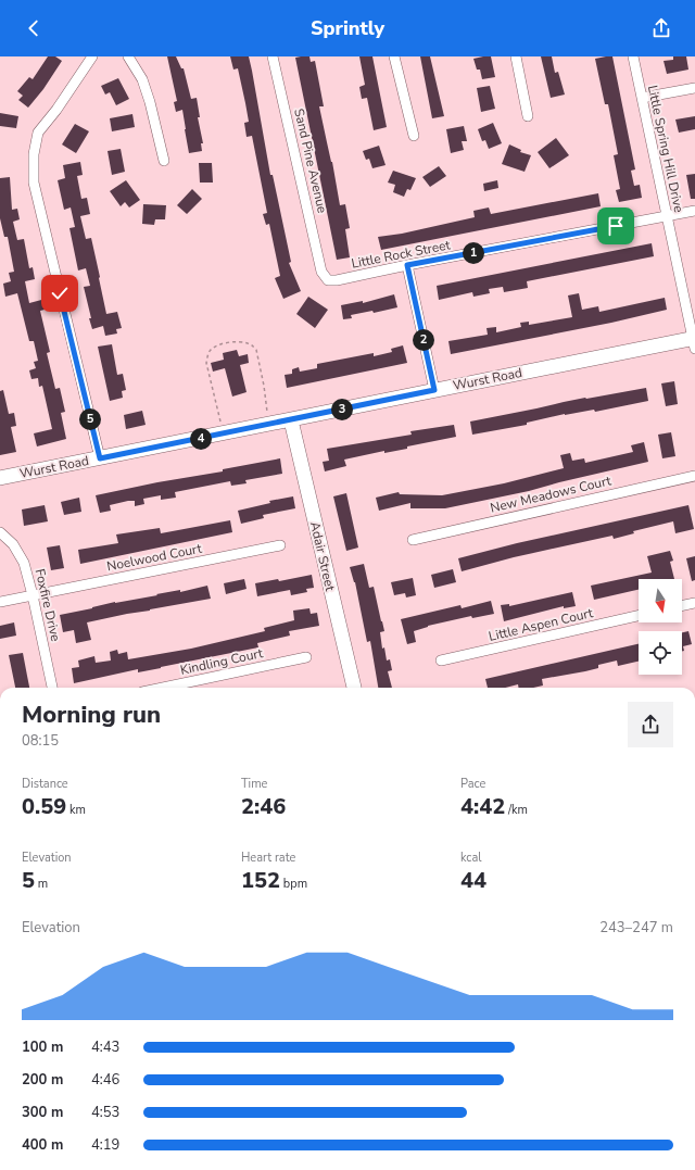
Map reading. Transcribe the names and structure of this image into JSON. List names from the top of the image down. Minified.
{"streets":{"street":["Little Spring Hill Drive","Sand Pine Avenue","Little Rock Street","Wurst Road","New Meadows Court","Adair Street","Noelwood Court","Foxfire Drive","Little Aspen Court","Kindling Court"]},"crossings":[["Little Spring Hill Drive","Little Rock Street"],["Little Spring Hill Drive","Wurst Road"],["Sand Pine Avenue","Little Rock Street"],["Wurst Road","Adair Street"],["Noelwood Court","Foxfire Drive"]],"north":"bottom","page":{"header":"Sprintly","pins":["1","2","3","5","4"],"heading":["Morning run","08:15"],"stats":[["Distance","0.59 km"],["Time","2:46"],["Pace","4:42 /km"],["Elevation","5 m"],["Heart rate","152 bpm"],["kcal","44"]],"chart":["Elevation","243–247 m"],"list":[{"name":"100 m","note":"4:43"},{"name":"200 m","note":"4:46"},{"name":"300 m","note":"4:53"},{"name":"400 m","note":"4:19"}]}}
